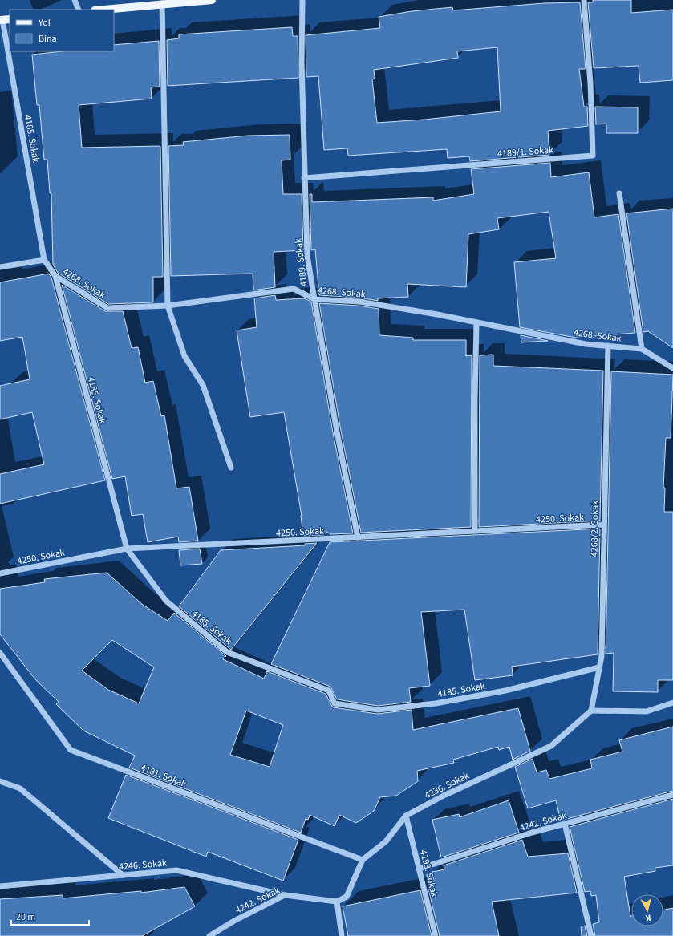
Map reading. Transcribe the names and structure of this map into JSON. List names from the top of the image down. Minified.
{"streets":{"street":["4185. Sokak","4189/1. Sokak","4189. Sokak","4268. Sokak","4250. Sokak","4268/2. Sokak","4181. Sokak","4236. Sokak","4242. Sokak","4246. Sokak","4193. Sokak"]},"crossings":[["4185. Sokak","4268. Sokak"],["4185. Sokak","4250. Sokak"],["4185. Sokak","4268/2. Sokak"],["4189/1. Sokak","4189. Sokak"],["4189. Sokak","4268. Sokak"],["4189. Sokak","4250. Sokak"],["4268. Sokak","4268/2. Sokak"],["4250. Sokak","4268/2. Sokak"],["4268/2. Sokak","4236. Sokak"],["4181. Sokak","4236. Sokak"],["4236. Sokak","4242. Sokak"],["4236. Sokak","4193. Sokak"],["4242. Sokak","4246. Sokak"],["4242. Sokak","4193. Sokak"]],"legend":["Yol","Bina"],"scale_bar":"20 m","north":"bottom"}
